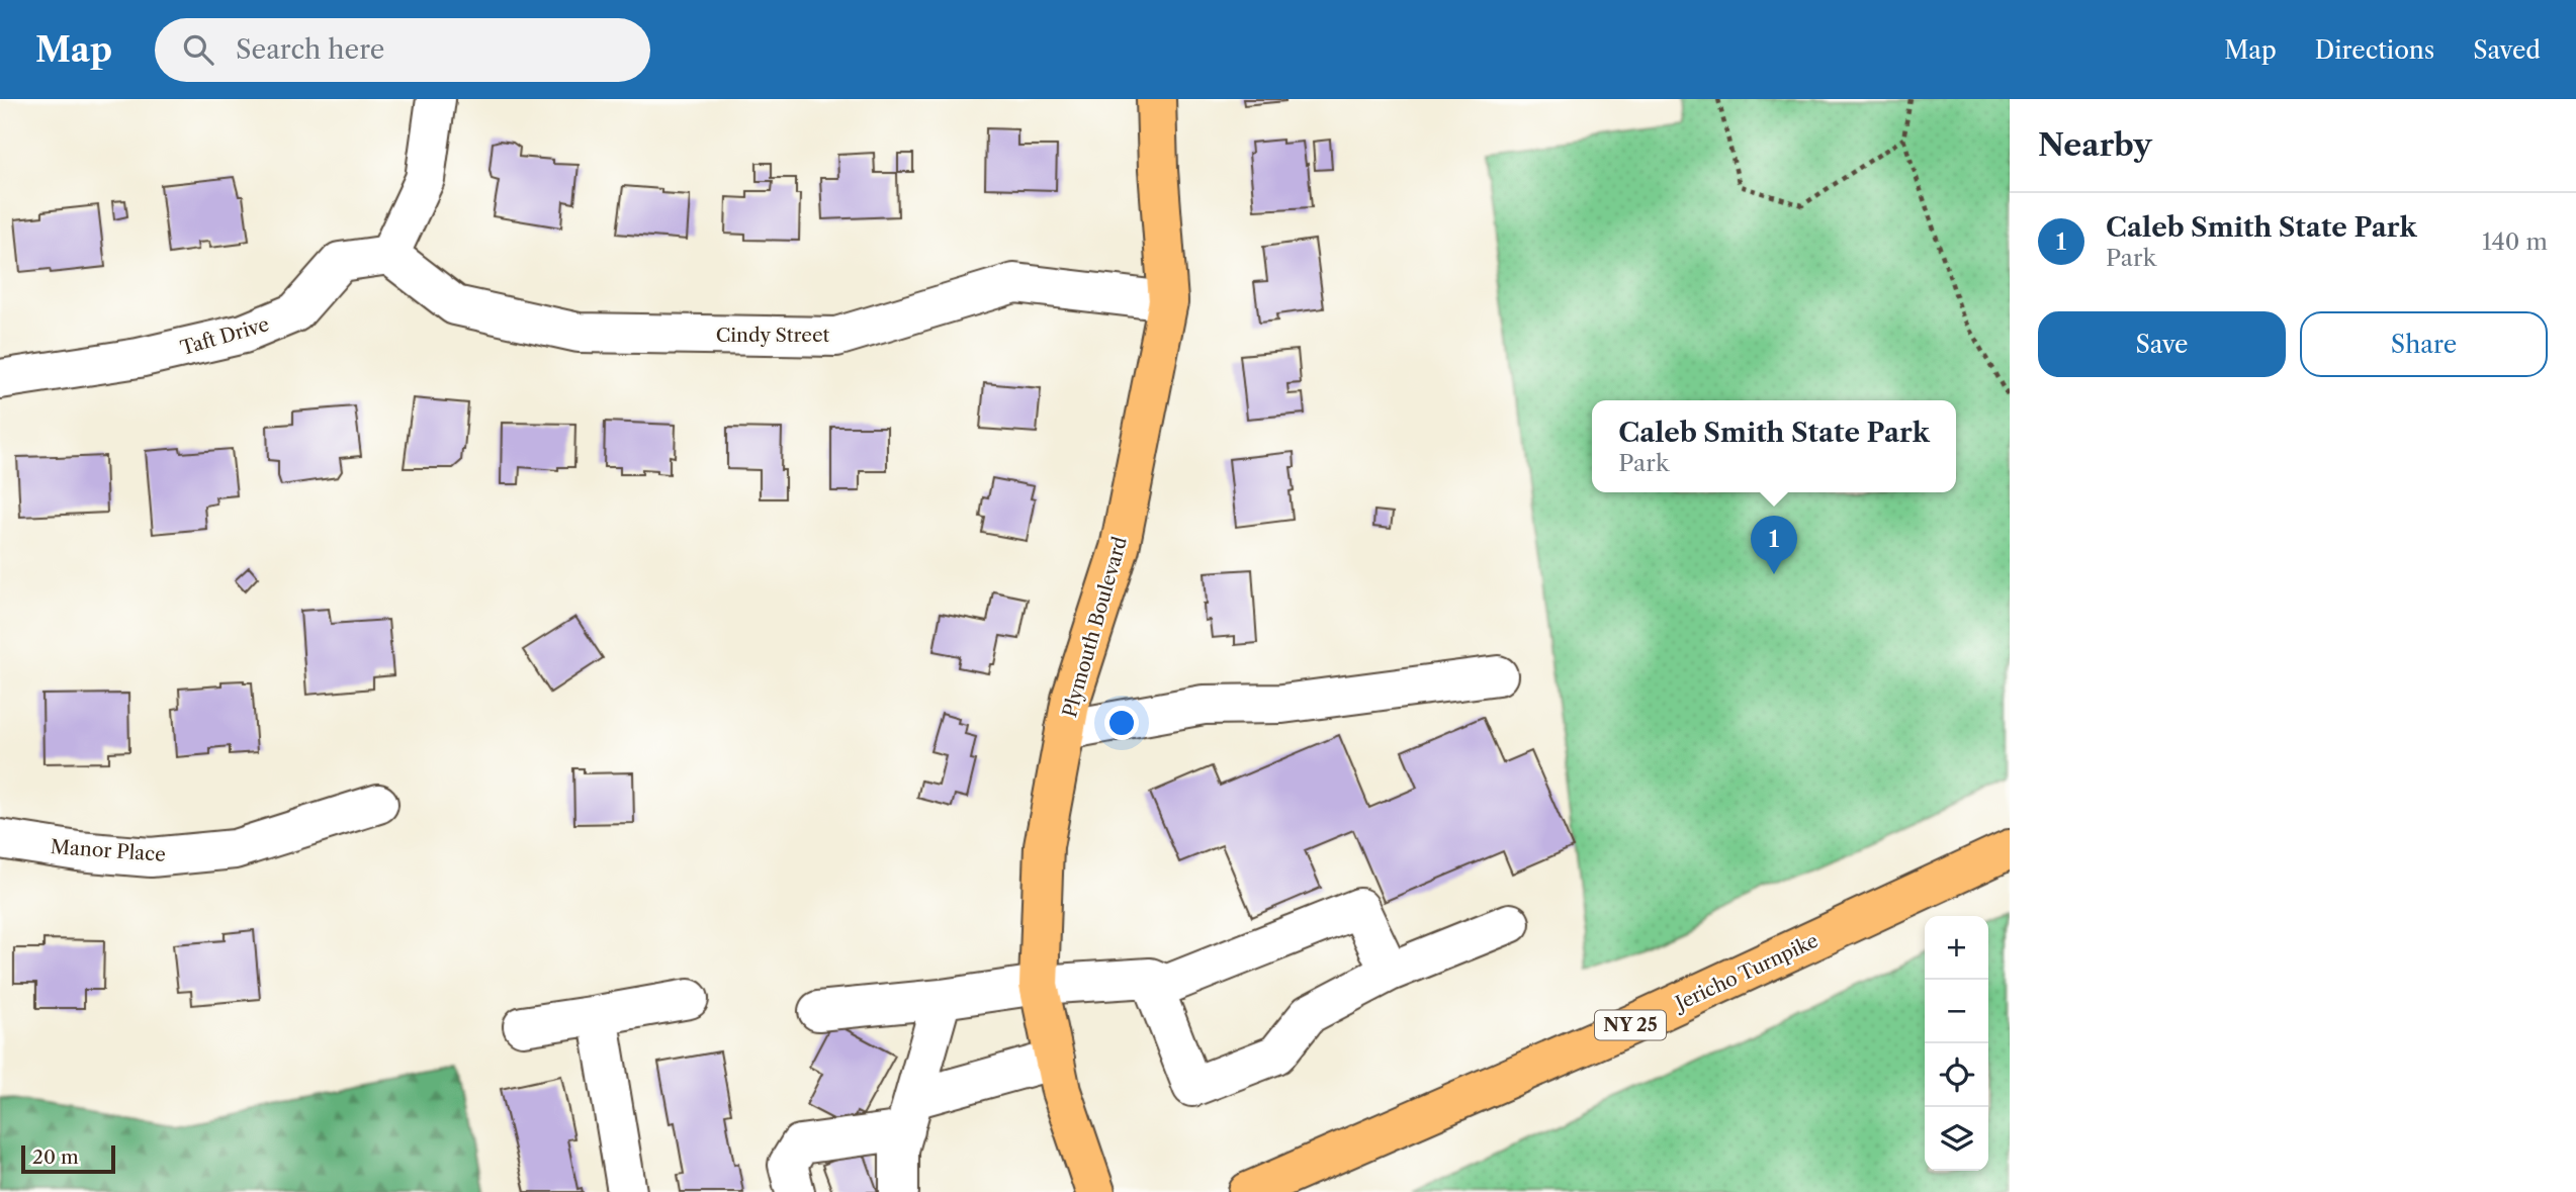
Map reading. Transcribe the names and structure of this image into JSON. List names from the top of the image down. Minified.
{"streets":{"main road":["Plymouth Boulevard","Jericho Turnpike","NY 25"],"street":["Cindy Street","Taft Drive","Manor Place"]},"crossings":[["Cindy Street","Taft Drive"],["Cindy Street","Plymouth Boulevard"]],"scale_bar":"20 m","page":{"header":"Map","search":"Search here","nav":["Map","Directions","Saved"],"heading":"Nearby","list":[{"mark":"1","name":"Caleb Smith State Park","note":"Park","value":"140 m"}],"buttons":["Save","Share"],"popup":["Caleb Smith State Park","Park"],"pins":"1","map_buttons":["+","−"],"scale":"20 m"}}
